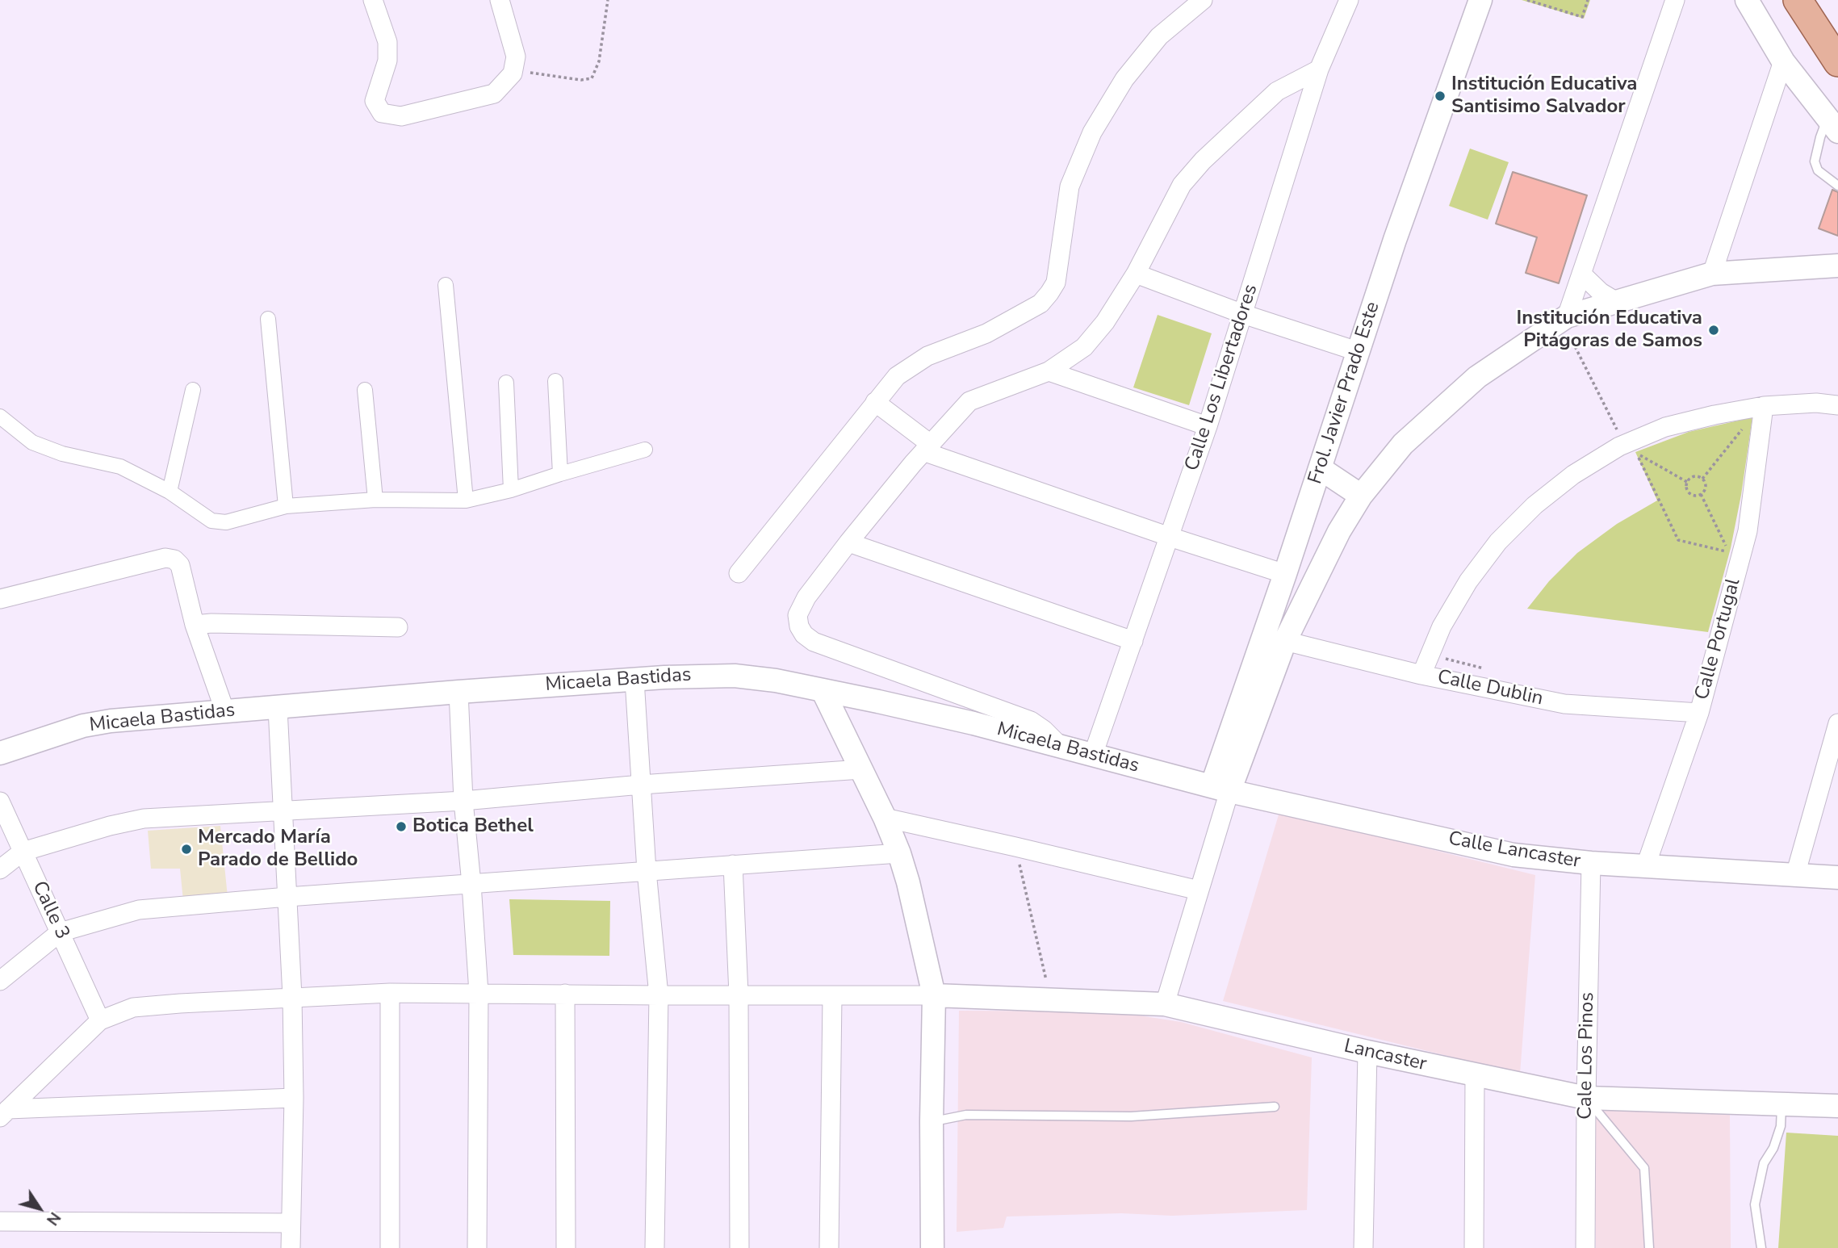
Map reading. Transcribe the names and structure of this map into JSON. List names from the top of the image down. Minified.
{"streets":{"street":["Calle Los Libertadores","Frol. Javier Prado Este","Calle Portugal","Micaela Bastidas","Calle Dublin","Calle Lancaster","Calle 3","Lancaster","Cale Los Pinos"]},"crossings":[["Calle Los Libertadores","Micaela Bastidas"],["Frol. Javier Prado Este","Micaela Bastidas"],["Frol. Javier Prado Este","Calle Lancaster"],["Calle Portugal","Calle Dublin"],["Calle Portugal","Calle Lancaster"],["Micaela Bastidas","Calle Lancaster"],["Calle Lancaster","Cale Los Pinos"],["Lancaster","Cale Los Pinos"]],"places":["Institución Educativa Santisimo Salvador","Institución Educativa Pitágoras de Samos","Botica Bethel","Mercado María Parado de Bellido"],"north":"bottom right"}
